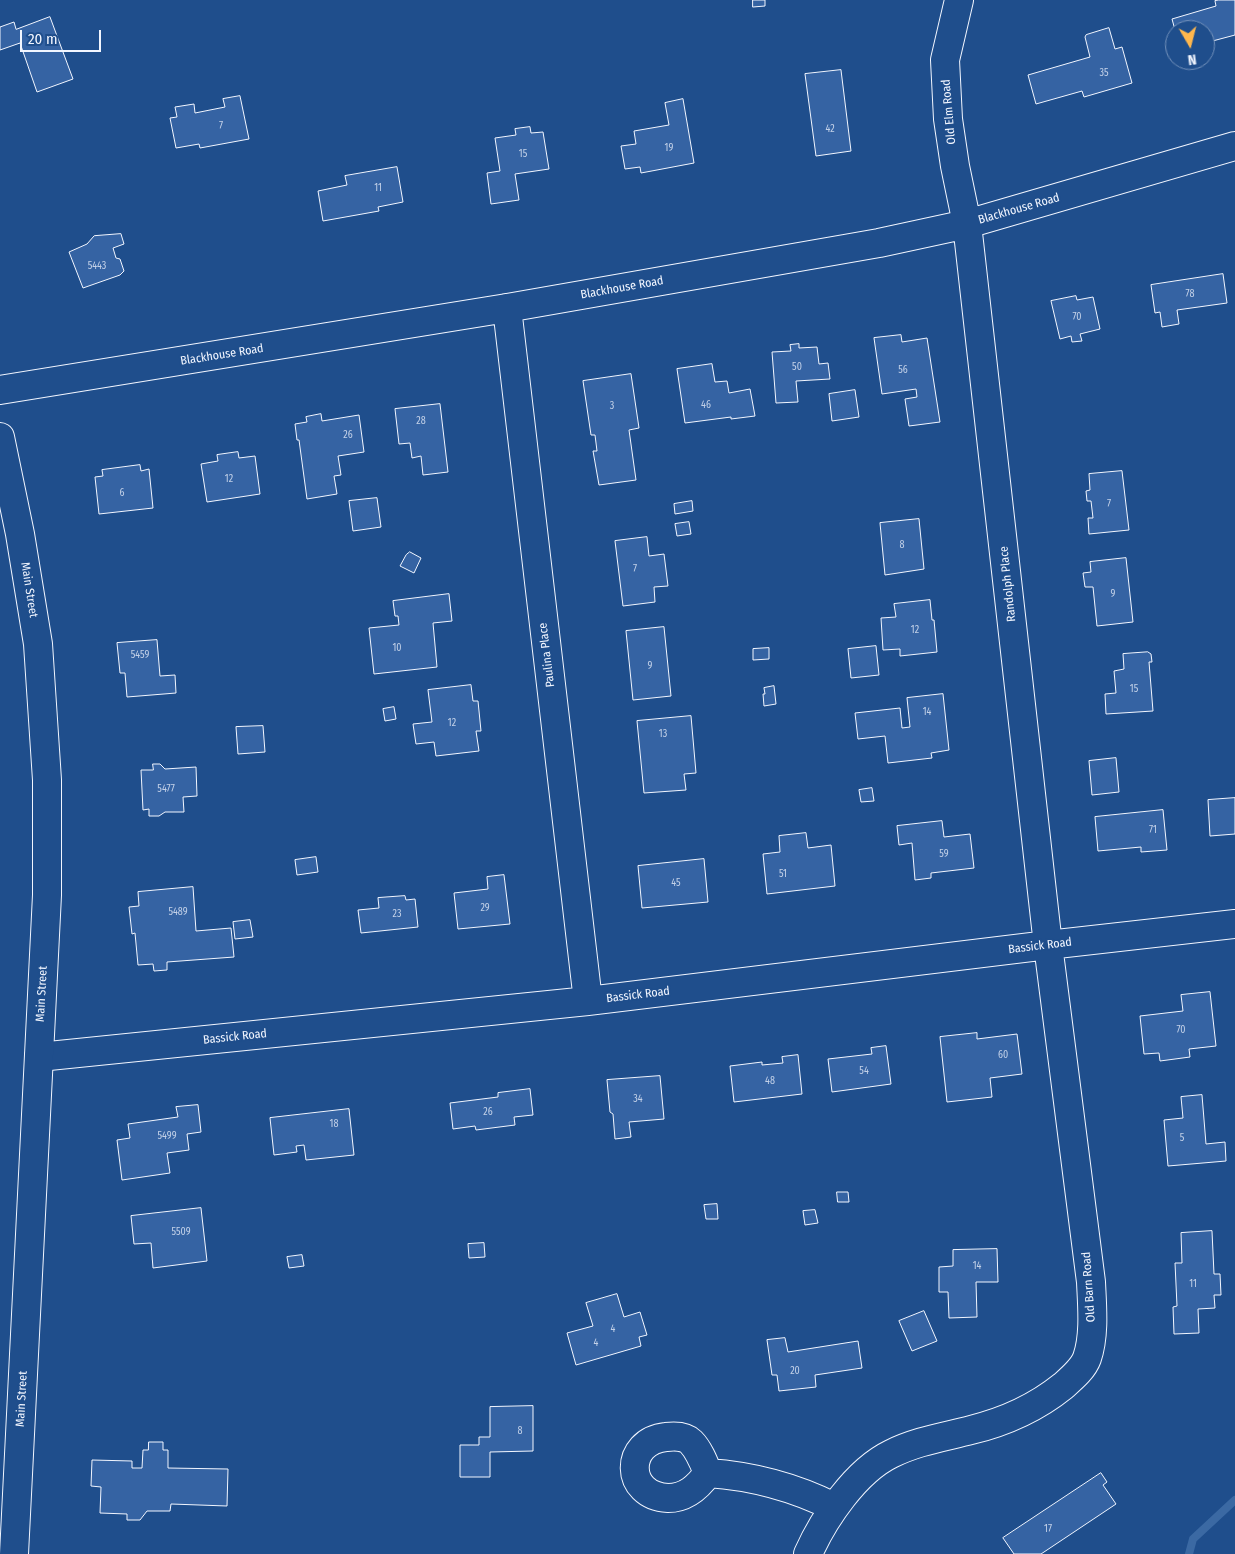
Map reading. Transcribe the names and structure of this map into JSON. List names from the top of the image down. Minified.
{"streets":{"street":["Old Elm Road","Blackhouse Road","Randolph Place","Main Street","Paulina Place","Bassick Road","Old Barn Road"]},"crossings":[["Old Elm Road","Blackhouse Road"],["Old Elm Road","Randolph Place"],["Blackhouse Road","Randolph Place"],["Blackhouse Road","Paulina Place"],["Randolph Place","Bassick Road"],["Randolph Place","Old Barn Road"],["Main Street","Bassick Road"],["Paulina Place","Bassick Road"],["Bassick Road","Old Barn Road"]],"house_numbers":["35","7","42","19","15","11","5443","78","70","50","56","46","3","28","26","12","6","7","8","7","9","12","10","5459","9","15","14","12","13","5477","71","59","51","45","29","5489","23","70","60","54","48","34","26","18","5499","5","5509","14","11","4","4","20","8","17"],"scale_bar":"20 m","north":"bottom"}
